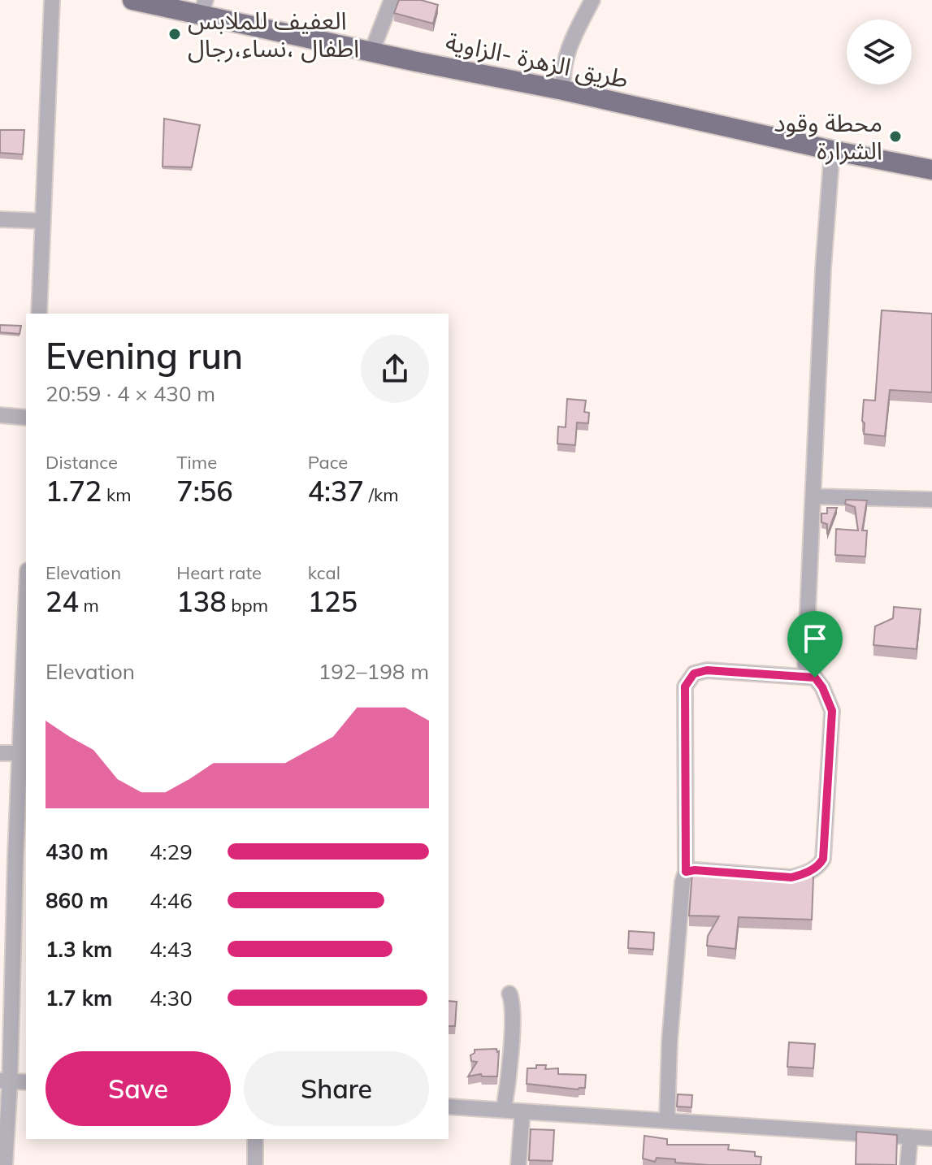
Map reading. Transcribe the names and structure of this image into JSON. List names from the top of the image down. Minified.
{"streets":{"main road":["طريق الزهرة -الزاوية"]},"places":["العفيف للملابس اطفال ،نساء،رجال","محطة وقود الشرارة"],"page":{"heading":["Evening run","20:59 · 4 × 430 m"],"stats":[["Distance","1.72 km"],["Time","7:56"],["Pace","4:37 /km"],["Elevation","24 m"],["Heart rate","138 bpm"],["kcal","125"]],"chart":["Elevation","192–198 m"],"list":[{"name":"430 m","note":"4:29"},{"name":"860 m","note":"4:46"},{"name":"1.3 km","note":"4:43"},{"name":"1.7 km","note":"4:30"}],"buttons":["Save","Share"]}}
